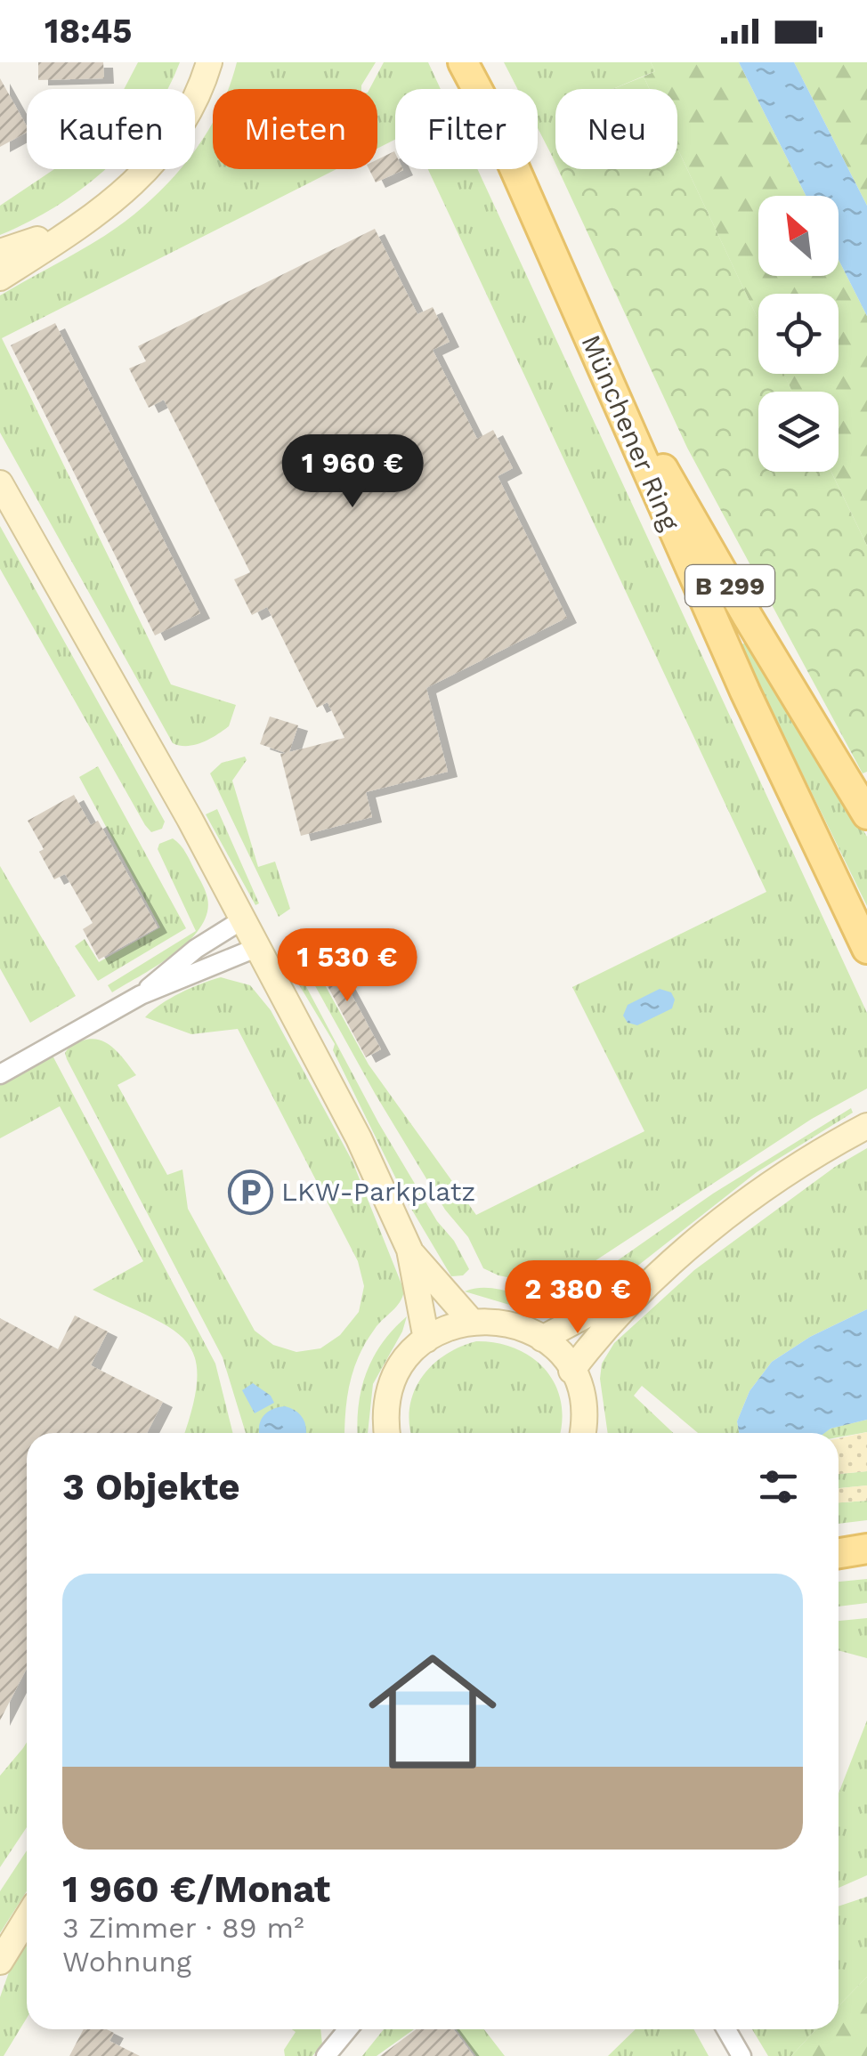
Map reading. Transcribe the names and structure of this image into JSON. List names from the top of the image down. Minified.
{"streets":{"main road":["Münchener Ring","B 299"]},"crossings":[["Münchener Ring","B 299"]],"places":{"parking":["LKW-Parkplatz"]},"north":"top left","page":{"status":"18:45","chip":["Kaufen","Mieten","Filter","Neu"],"price":["1 960 €","1 530 €","2 380 €"],"heading":"3 Objekte","list":[{"name":"1 960 €/Monat","note":"3 Zimmer · 89 m² · Wohnung"}]}}
